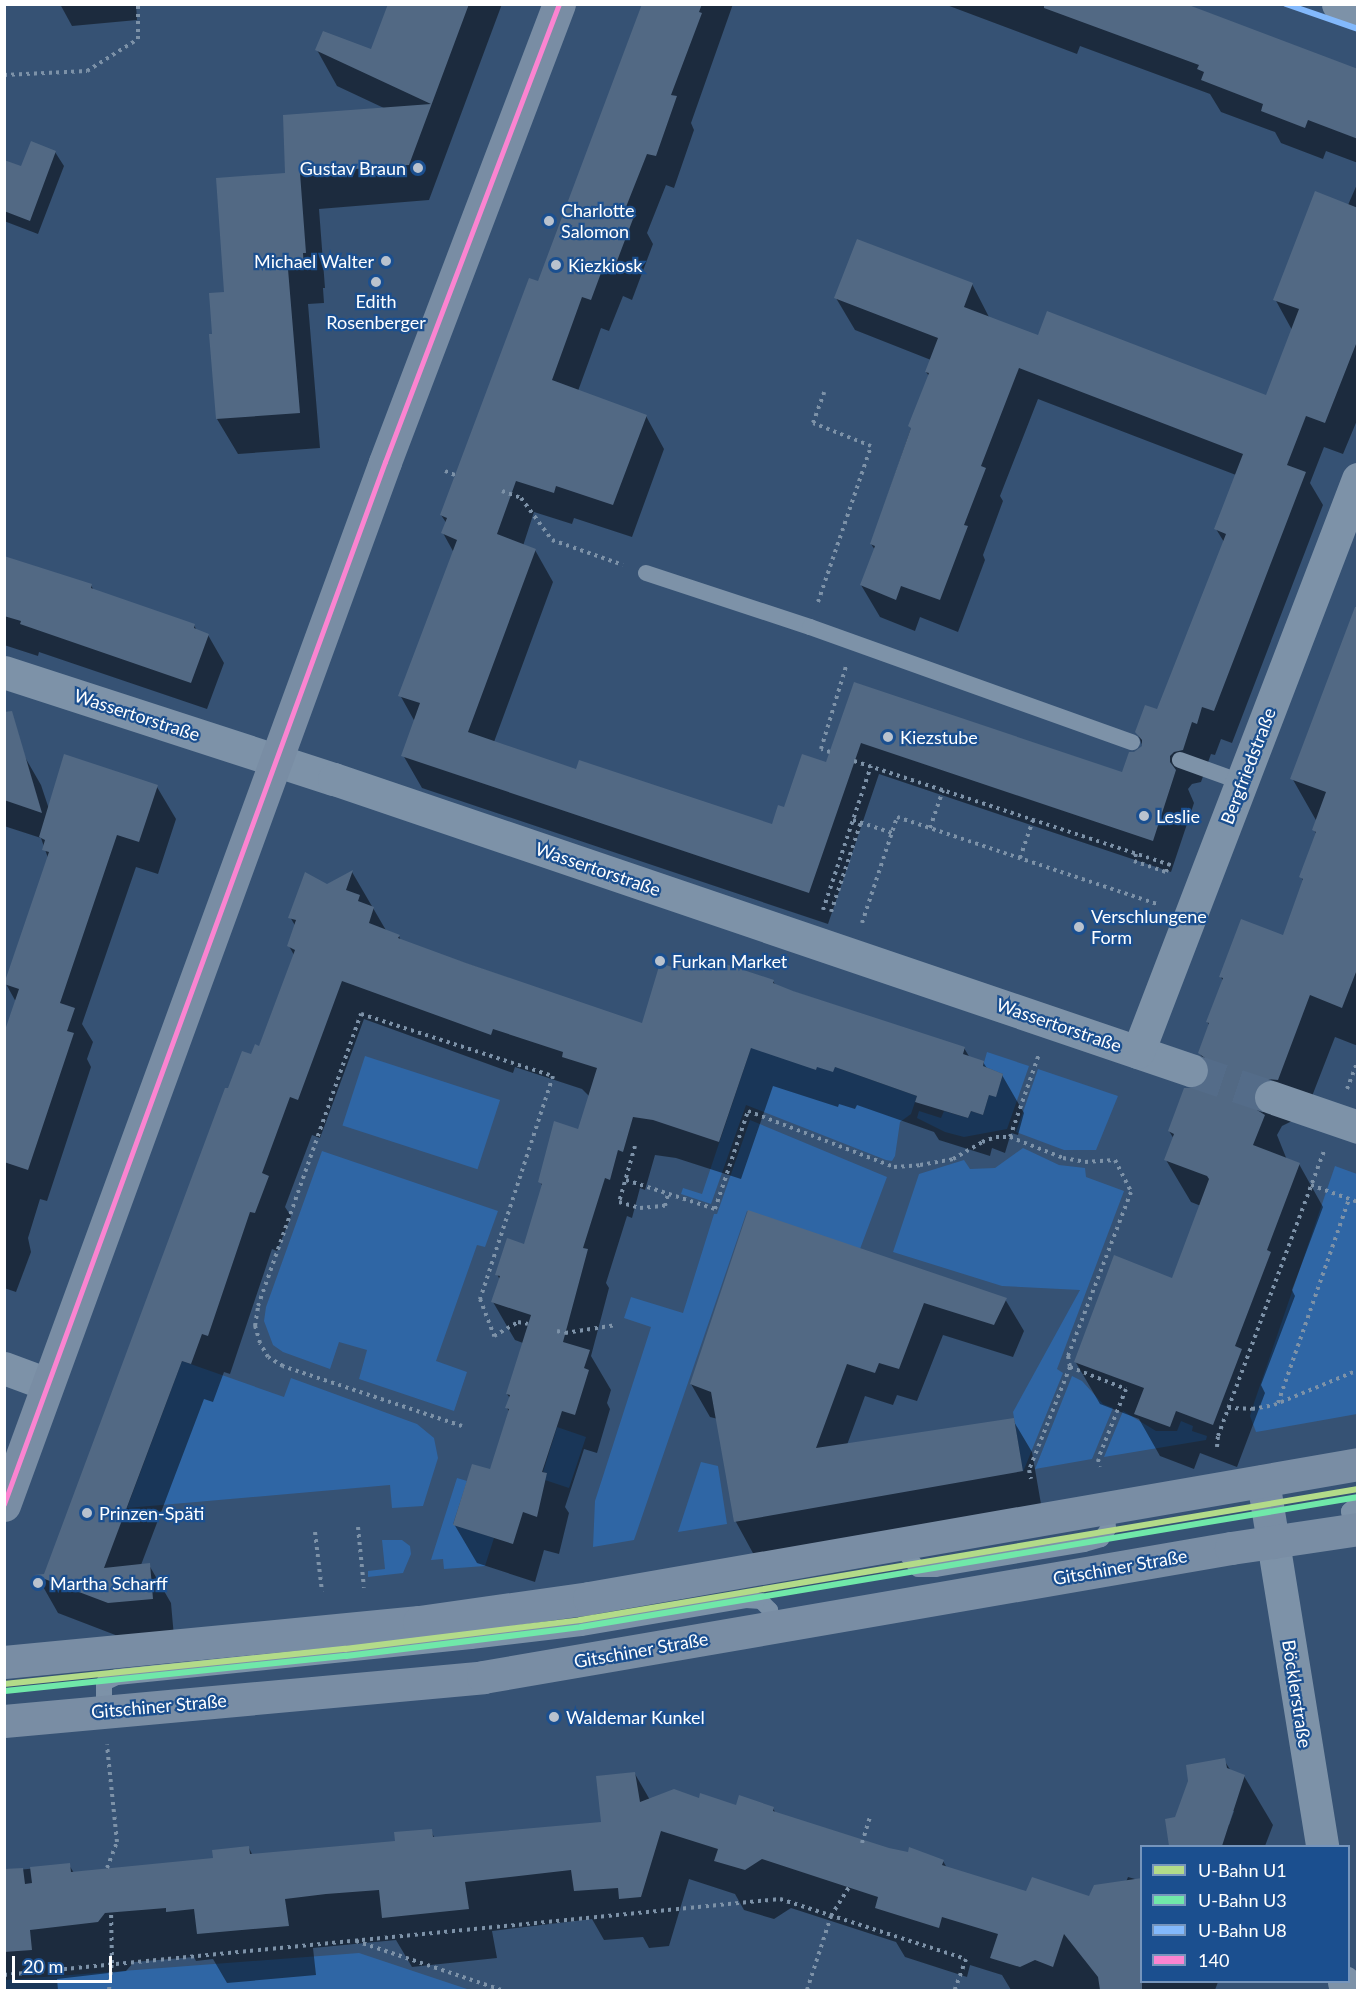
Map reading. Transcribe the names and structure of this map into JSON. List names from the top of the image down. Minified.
{"streets":{"main road":["Gitschiner Straße"],"street":["Wassertorstraße","Bergfriedstraße","Böcklerstraße"]},"crossings":[["Wassertorstraße","Bergfriedstraße"],["Gitschiner Straße","Böcklerstraße"]],"places":["Gustav Braun","Charlotte Salomon","Michael Walter","Kiezkiosk","Edith Rosenberger","Kiezstube","Leslie","Verschlungene Form","Furkan Market","Prinzen-Späti","Martha Scharff","Waldemar Kunkel"],"lines":["metro line U8","transit line 140","metro line U1","metro line U3"],"legend":["U-Bahn U1","U-Bahn U3","U-Bahn U8","140"],"scale_bar":"20 m"}
